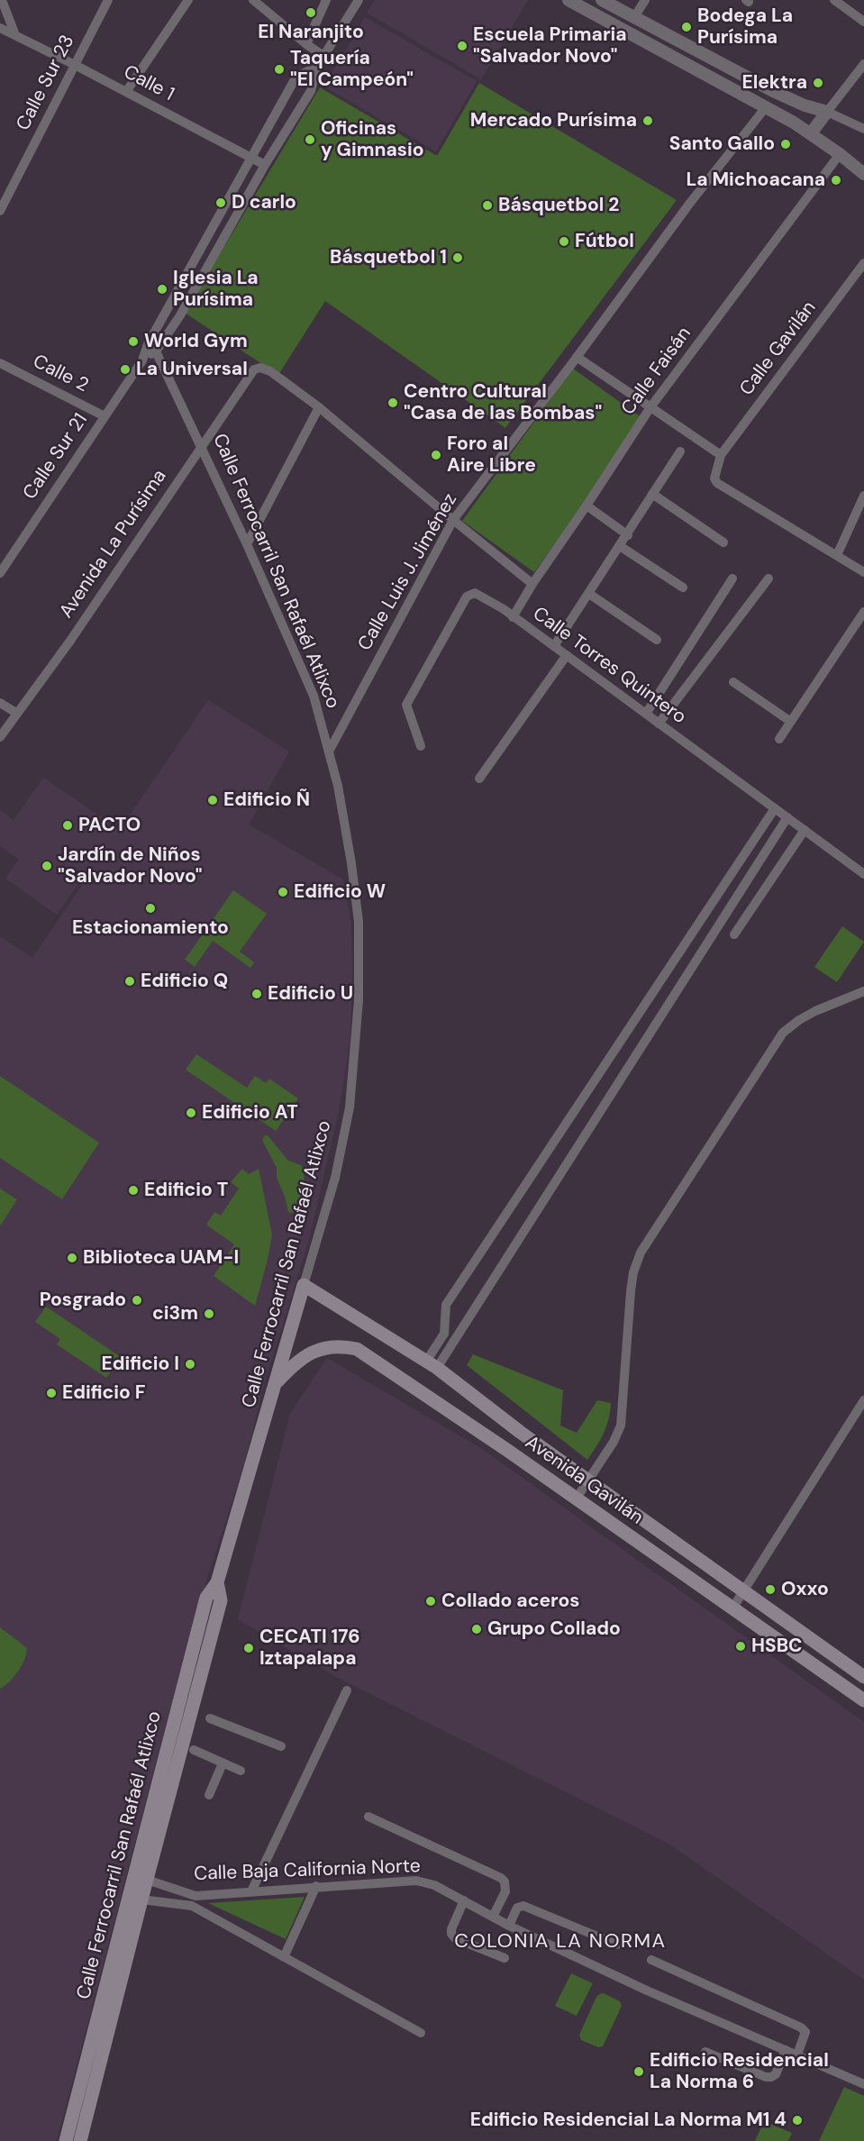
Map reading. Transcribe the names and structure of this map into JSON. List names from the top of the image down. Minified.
{"streets":{"main road":["Calle Ferrocarril San Rafaél Atlixco","Avenida Gavilán"],"street":["Calle Sur 23","Calle 1","Calle Gavilán","Calle Faisán","Calle 2","Calle Sur 21","Avenida La Purísima","Calle Luis J. Jiménez","Calle Torres Quintero","Calle Baja California Norte"]},"crossings":[["Calle Sur 23","Calle 1"],["Calle 1","Calle Sur 21"],["Calle Faisán","Calle Torres Quintero"],["Calle 2","Calle Sur 21"],["Calle Sur 21","Calle Ferrocarril San Rafaél Atlixco"],["Avenida La Purísima","Calle Ferrocarril San Rafaél Atlixco"],["Calle Ferrocarril San Rafaél Atlixco","Calle Luis J. Jiménez"],["Calle Ferrocarril San Rafaél Atlixco","Avenida Gavilán"],["Calle Ferrocarril San Rafaél Atlixco","Calle Baja California Norte"]],"districts":["COLONIA LA NORMA"],"places":["El Naranjito","Bodega La Purísima","Escuela Primaria \"Salvador Novo\"","Taquería \"El Campeón\"","Elektra","Mercado Purísima","Oficinas y Gimnasio","Santo Gallo","La Michoacana","D carlo","Básquetbol 2","Fútbol","Básquetbol 1","Iglesia La Purísima","World Gym","La Universal","Centro Cultural \"Casa de las Bombas\"","Foro al Aire Libre","Edificio Ñ","PACTO","Jardín de Niños \"Salvador Novo\"","Edificio W","Estacionamiento","Edificio Q","Edificio U","Edificio AT","Edificio T","Biblioteca UAM-I","Posgrado","ci3m","Edificio I","Edificio F","Oxxo","Collado aceros","Grupo Collado","HSBC","CECATI 176 Iztapalapa","Edificio Residencial La Norma 6","Edificio Residencial La Norma M1 4"]}
